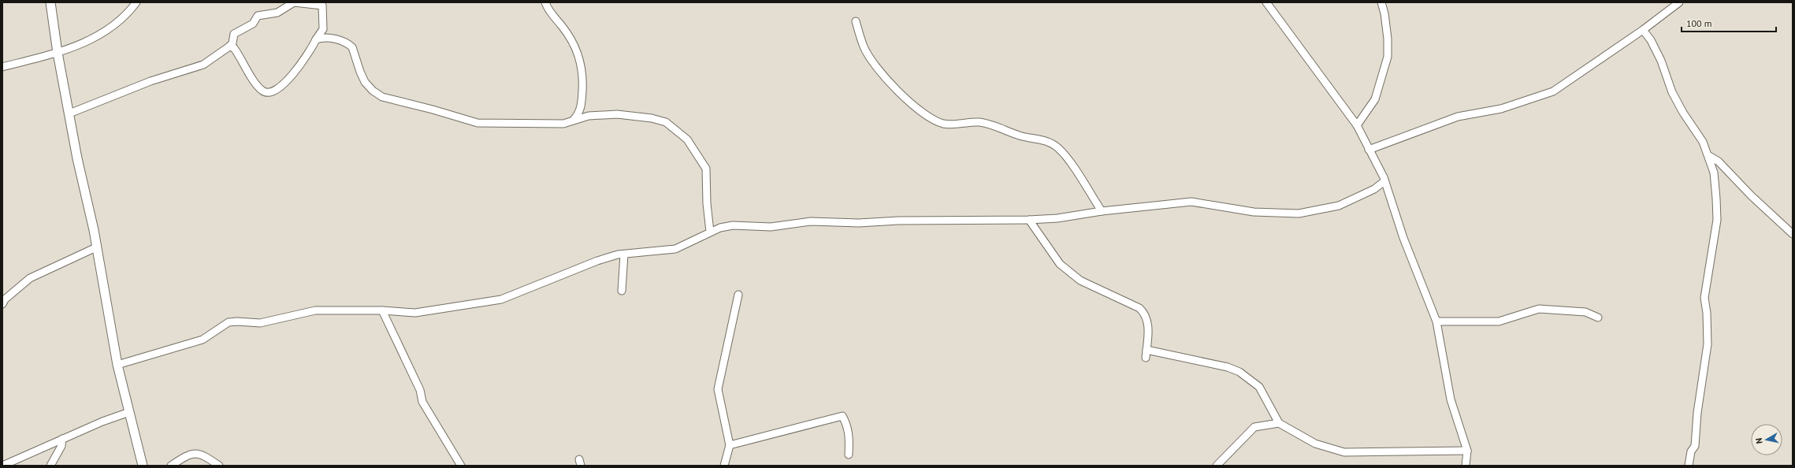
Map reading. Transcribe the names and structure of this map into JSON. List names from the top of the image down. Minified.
{"scale_bar":"100 m","north":"left"}
